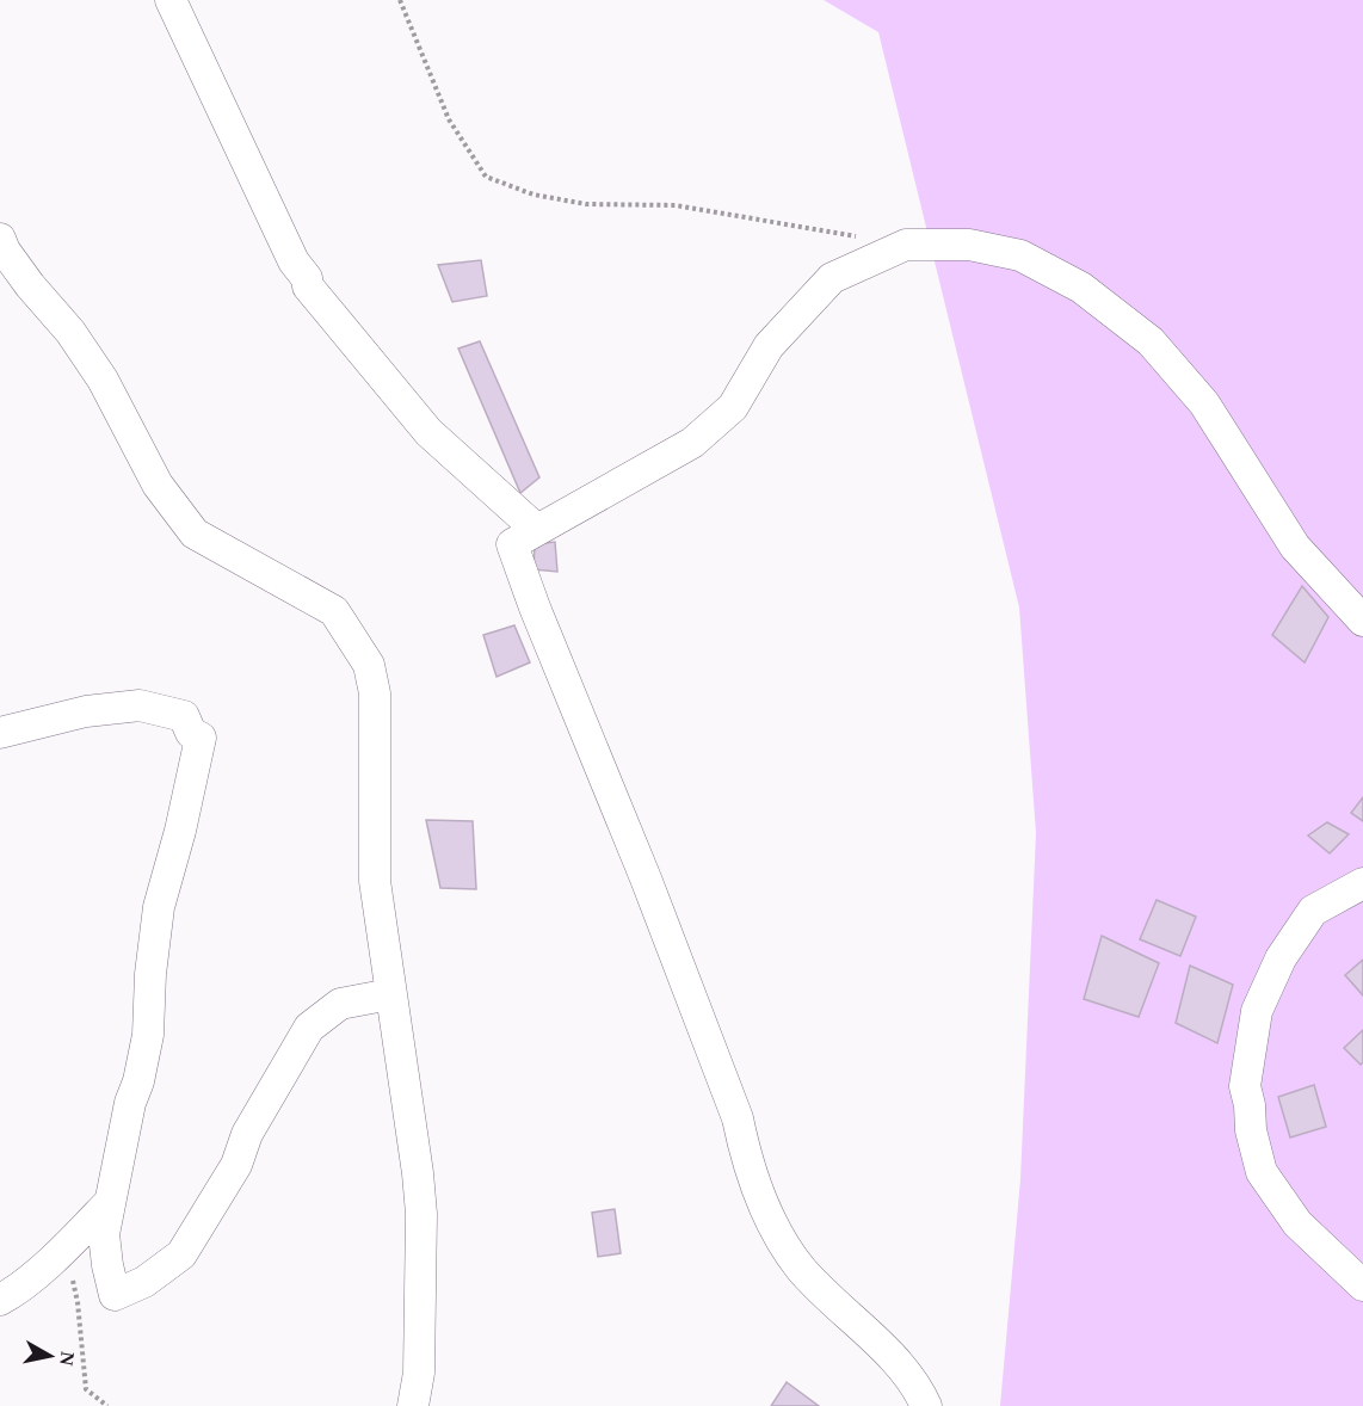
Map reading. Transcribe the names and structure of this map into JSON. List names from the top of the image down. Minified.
{"north":"right"}
